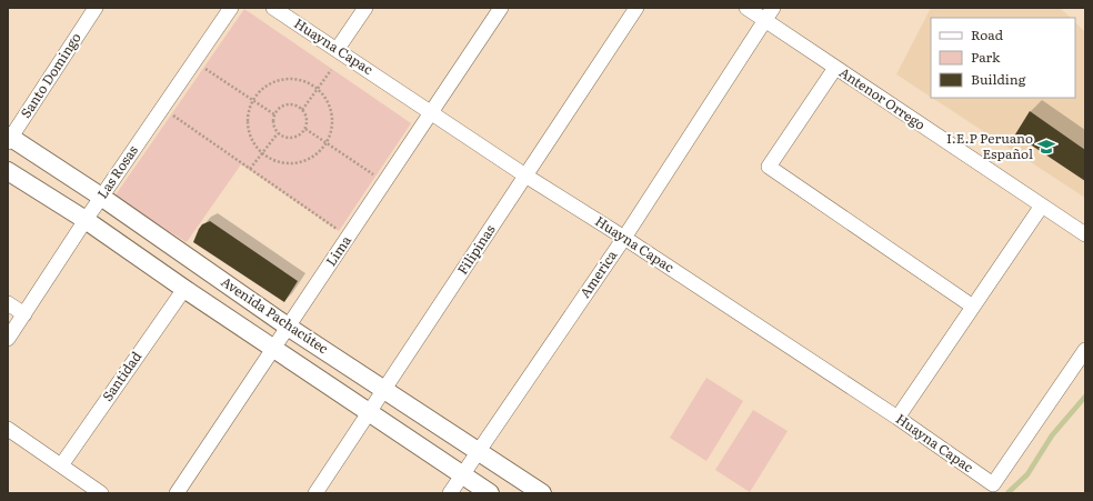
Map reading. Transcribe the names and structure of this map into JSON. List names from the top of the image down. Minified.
{"streets":{"street":["Huayna Capac","Santo Domingo","Antenor Orrego","Las Rosas","Filipinas","Lima","America","Avenida Pachacútec","Santidad"]},"crossings":[["Huayna Capac","Filipinas"],["Huayna Capac","Lima"],["Huayna Capac","America"],["Santo Domingo","Avenida Pachacútec"],["Antenor Orrego","America"],["Las Rosas","Avenida Pachacútec"],["Filipinas","Avenida Pachacútec"],["Lima","Avenida Pachacútec"],["America","Avenida Pachacútec"],["Avenida Pachacútec","Santidad"]],"places":{"school or university":["I.E.P Peruano Español"]},"legend":["Road","Park","Building"]}
